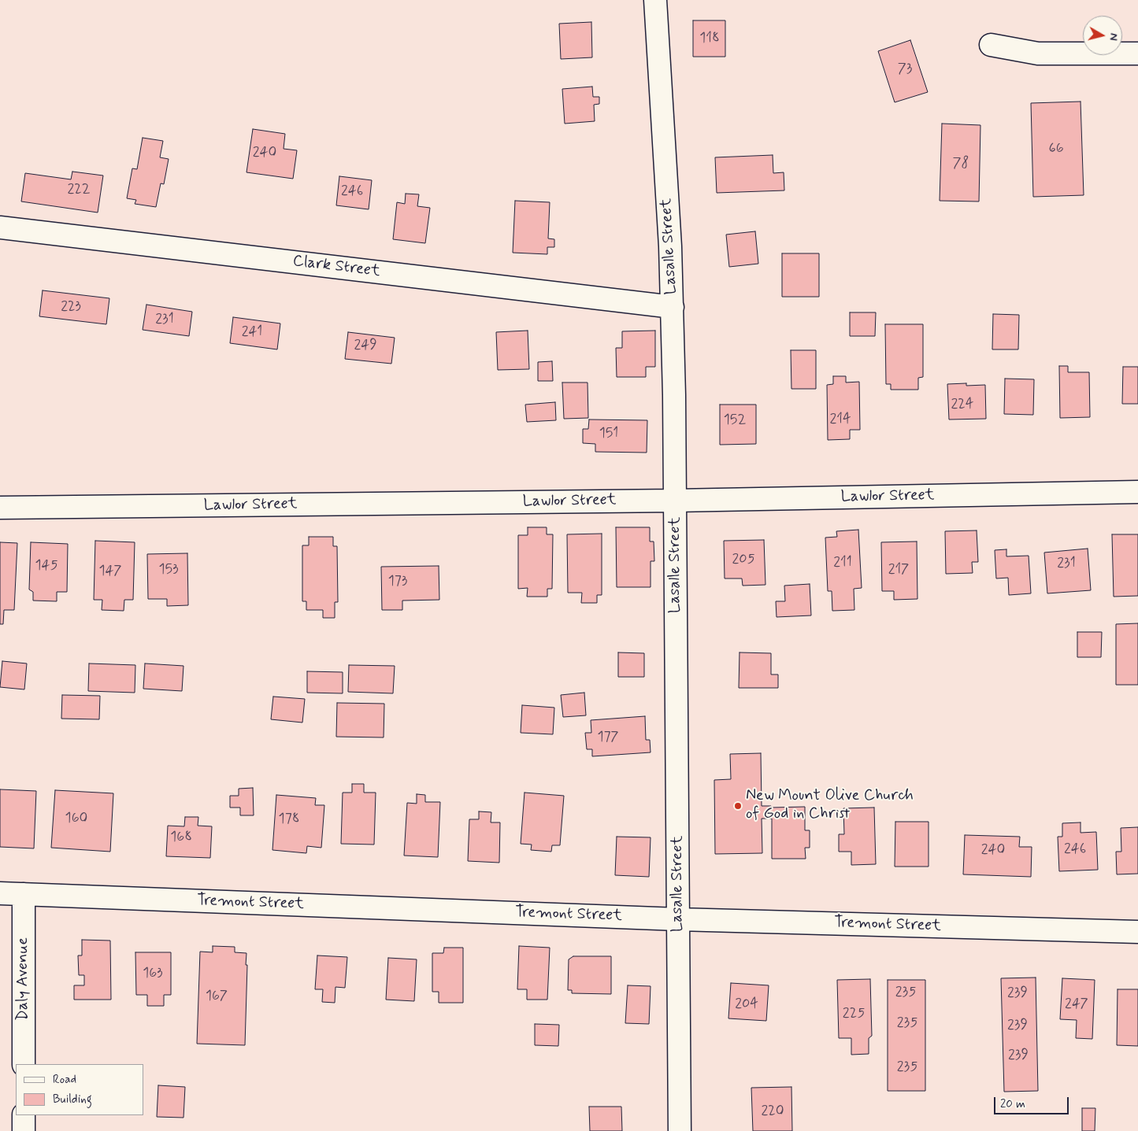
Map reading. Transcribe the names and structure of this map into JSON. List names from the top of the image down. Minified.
{"streets":{"street":["Lasalle Street","Clark Street","Lawlor Street","Tremont Street","Daly Avenue"]},"crossings":[["Lasalle Street","Clark Street"],["Lasalle Street","Lawlor Street"],["Lasalle Street","Tremont Street"],["Tremont Street","Daly Avenue"]],"places":["New Mount Olive Church of God in Christ"],"house_numbers":["118","73","66","240","78","222","246","223","231","241","249","224","214","152","151","205","211","231","145","153","217","147","173","177","160","178","168","246","240","163","235","239","167","204","247","225","235","239","239","235","220"],"legend":["Road","Building"],"scale_bar":"20 m","north":"right"}
